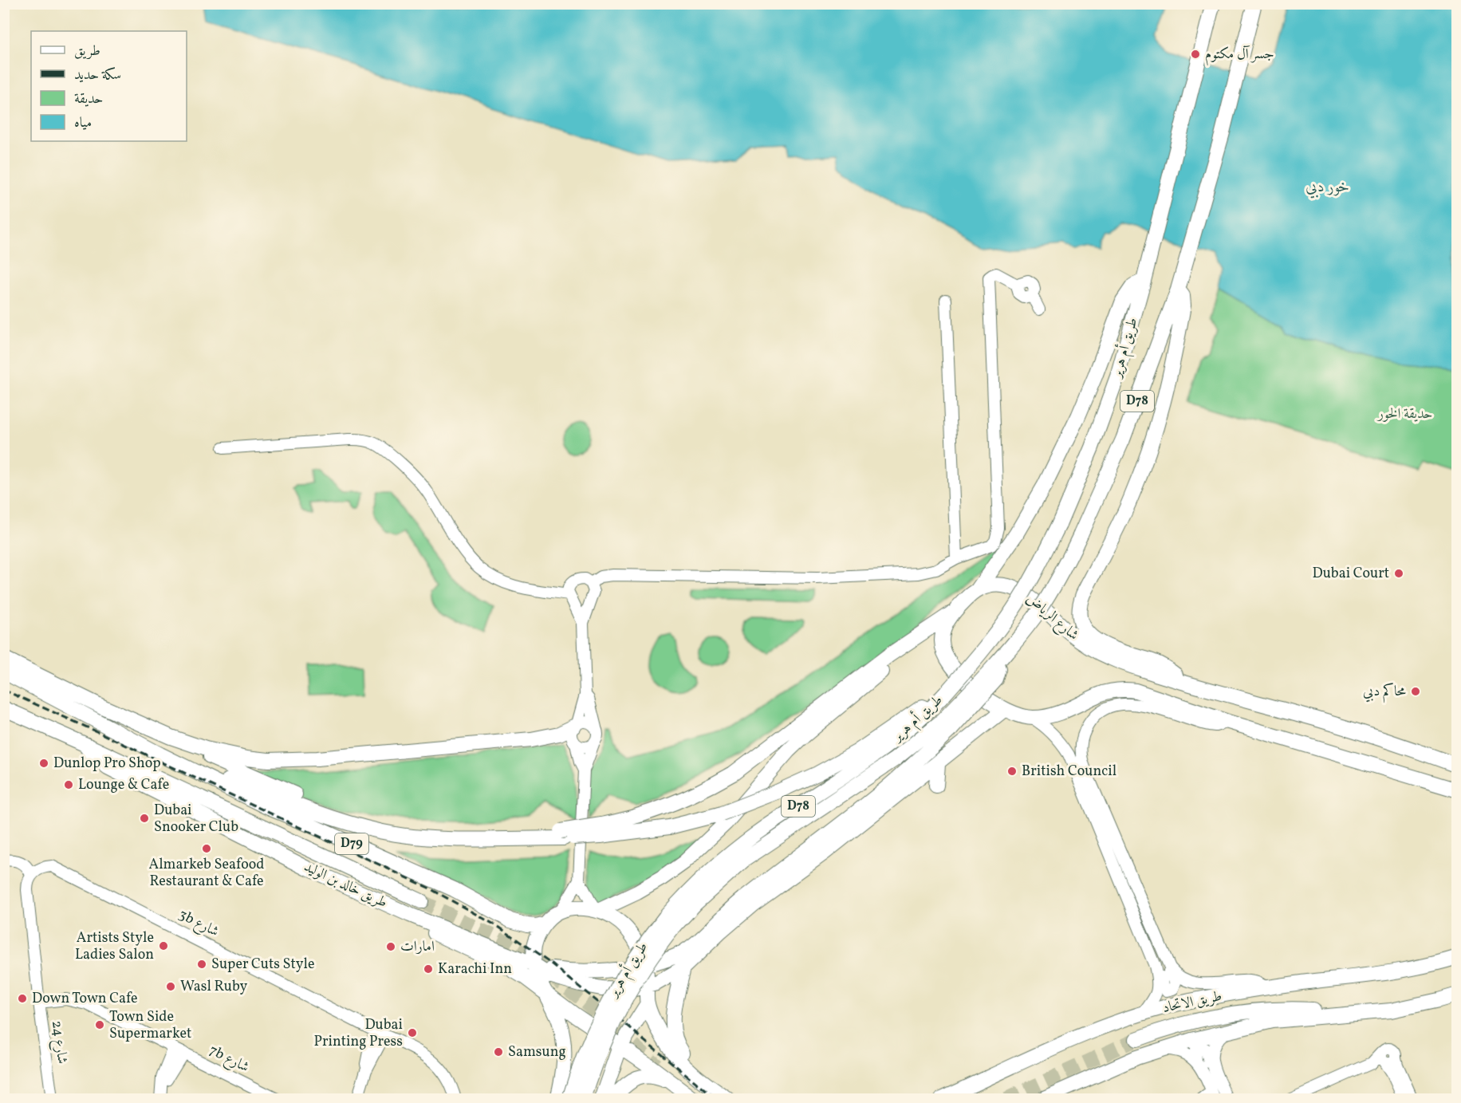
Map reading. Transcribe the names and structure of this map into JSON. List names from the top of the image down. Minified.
{"streets":{"main road":["طريق أم هرير","D78","شارع الرياض","D79","طريق خالد بن الوليد","طريق الاتحاد"],"street":["3b شارع","شارع 24","7b شارع"]},"crossings":[["3b شارع","شارع 24"],["شارع 24","7b شارع"]],"water":["خور دبي"],"parks":["حديقة الخور"],"places":["جسر آل مكتوم","Dubai Court","محاكم دبي","Dunlop Pro Shop","British Council","Lounge & Cafe","Dubai Snooker Club","Almarkeb Seafood Restaurant & Cafe","Artists Style Ladies Salon","امارات","Super Cuts Style","Karachi Inn","Wasl Ruby","Down Town Cafe","Town Side Supermarket","Dubai Printing Press","Samsung"],"legend":["طريق","سكة حديد","حديقة","مياه"]}
